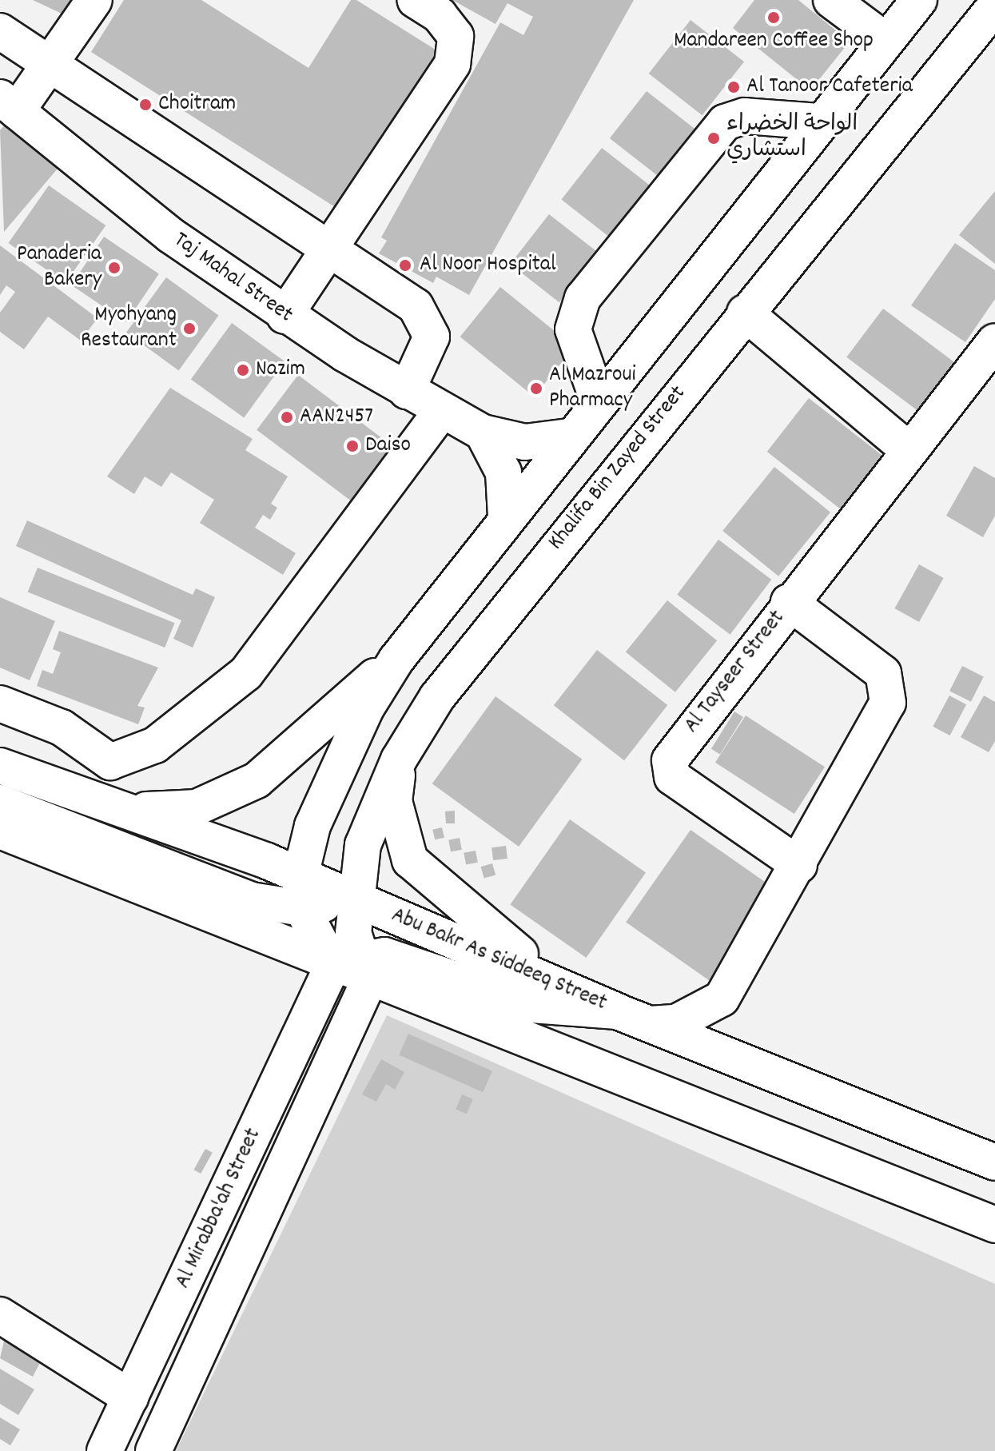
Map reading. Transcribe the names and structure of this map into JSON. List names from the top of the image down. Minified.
{"streets":{"main road":["Taj Mahal Street","Khalifa Bin Zayed Street","Al Tayseer Street","Abu Bakr As Siddeeq Street","Al Mirabba'ah Street"]},"crossings":[["Khalifa Bin Zayed Street","Abu Bakr As Siddeeq Street"],["Khalifa Bin Zayed Street","Al Mirabba'ah Street"]],"places":["Mandareen Coffee Shop","Al Tanoor Cafeteria","Choitram","الواحة الخضراء استشاري","Al Noor Hospital","Panaderia Bakery","Myohyang Restaurant","Nazim","Al Mazroui Pharmacy","AAN2457","Daiso"]}
